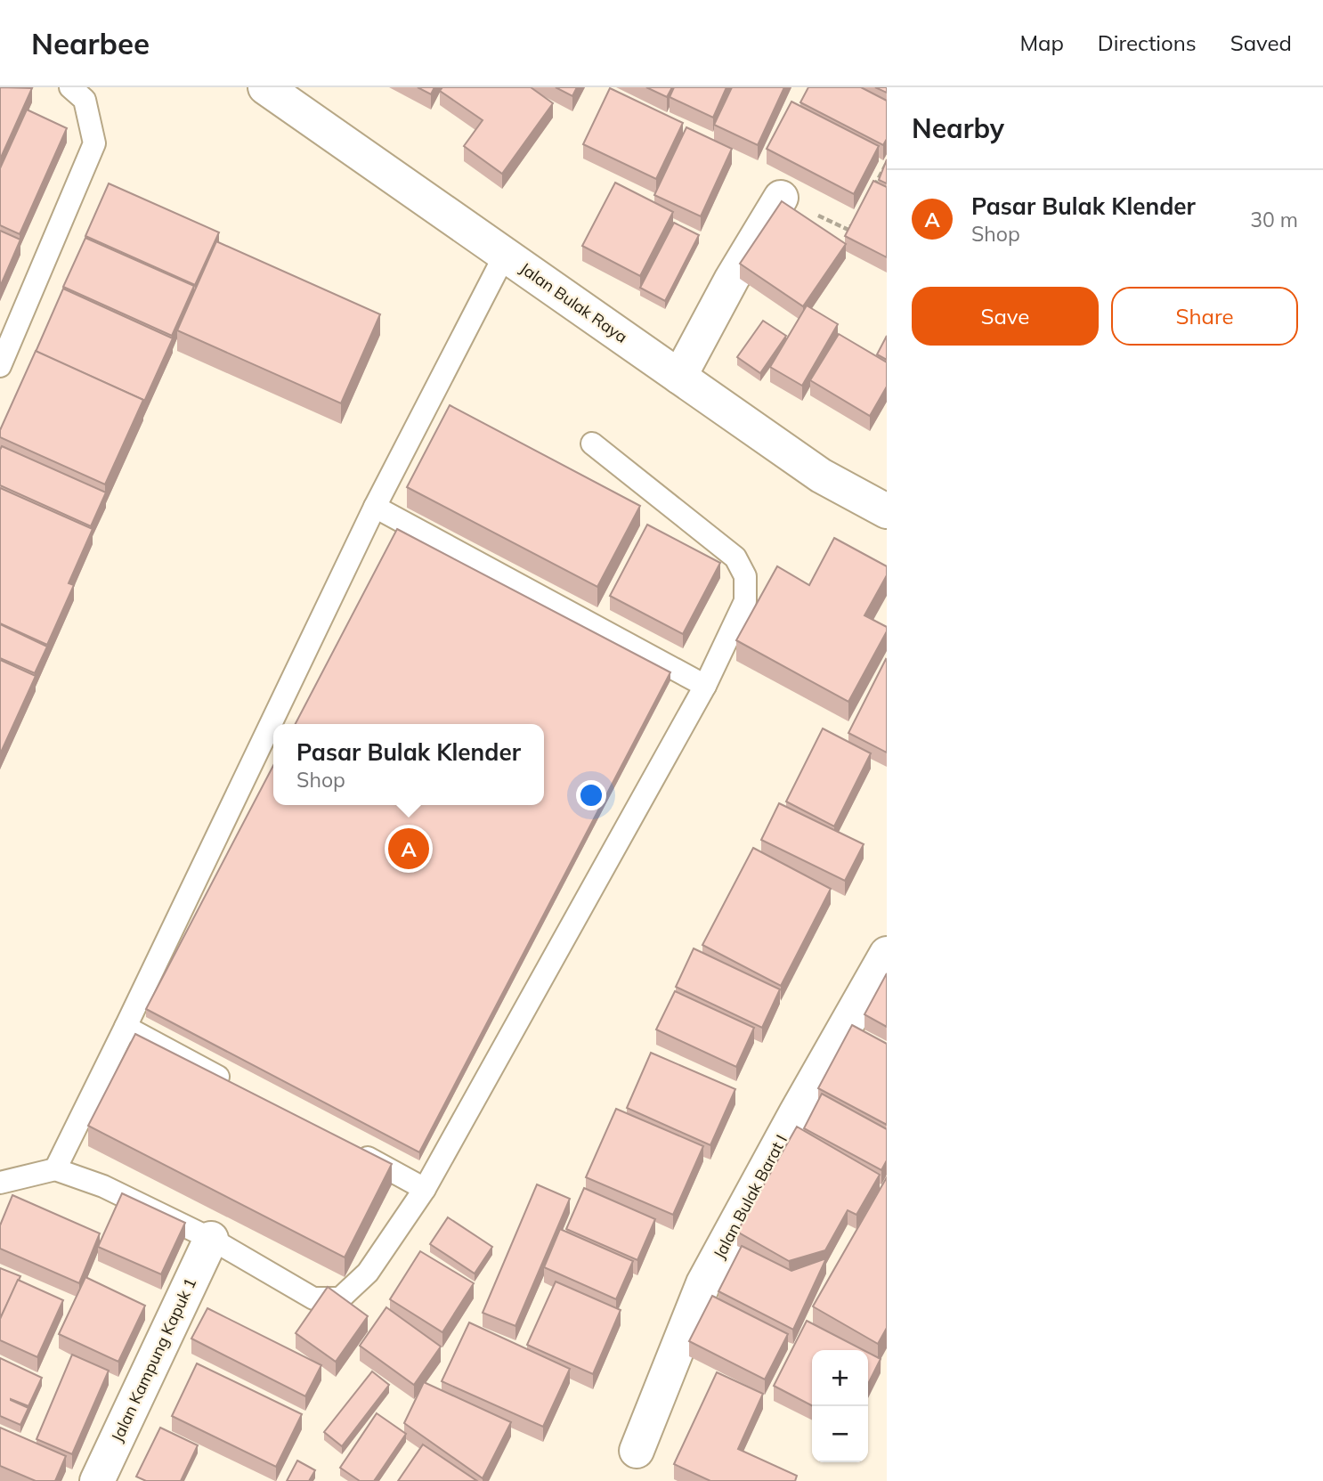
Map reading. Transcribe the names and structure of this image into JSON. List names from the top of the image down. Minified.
{"streets":{"street":["Jalan Bulak Raya","Jalan Bulak Barat I","Jalan Kampung Kapuk 1"]},"page":{"header":"Nearbee","nav":["Map","Directions","Saved"],"heading":"Nearby","list":[{"mark":"A","name":"Pasar Bulak Klender","note":"Shop","value":"30 m"}],"buttons":["Save","Share"],"popup":["Pasar Bulak Klender","Shop"],"pins":"A","map_buttons":["+","−"]}}
